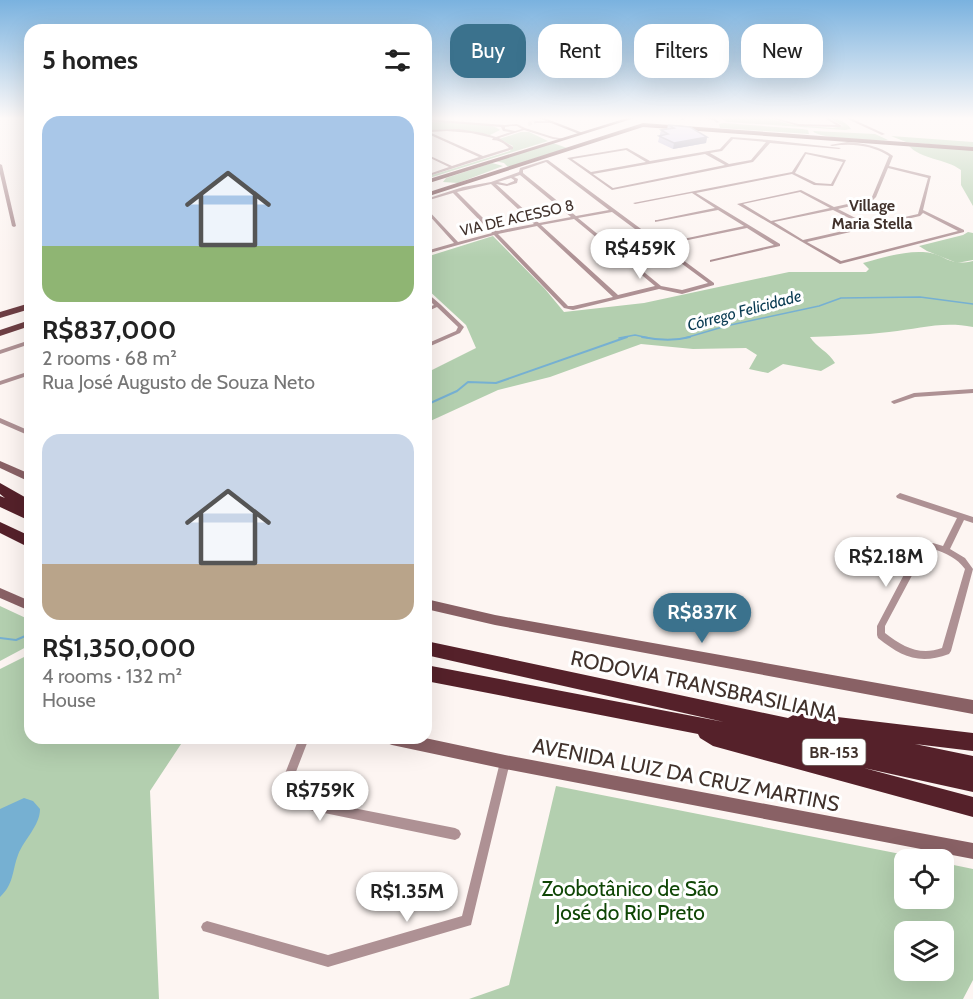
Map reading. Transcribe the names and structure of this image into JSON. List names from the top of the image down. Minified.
{"streets":{"highway":["RODOVIA TRANSBRASILIANA","BR-153"],"main road":["AVENIDA LUIZ DA CRUZ MARTINS"],"street":["VIA DE ACESSO 8"]},"districts":["Village Maria Stella"],"water":["Córrego Felicidade"],"parks":["Zoobotânico de São José do Rio Preto"],"page":{"chip":["Buy","Rent","Filters","New"],"heading":"5 homes","list":[{"name":"R$837,000","note":"2 rooms · 68 m² · Rua José Augusto de Souza Neto"},{"name":"R$1,350,000","note":"4 rooms · 132 m² · House"}],"price":["R$459K","R$2.18M","R$837K","R$759K","R$1.35M"]}}
